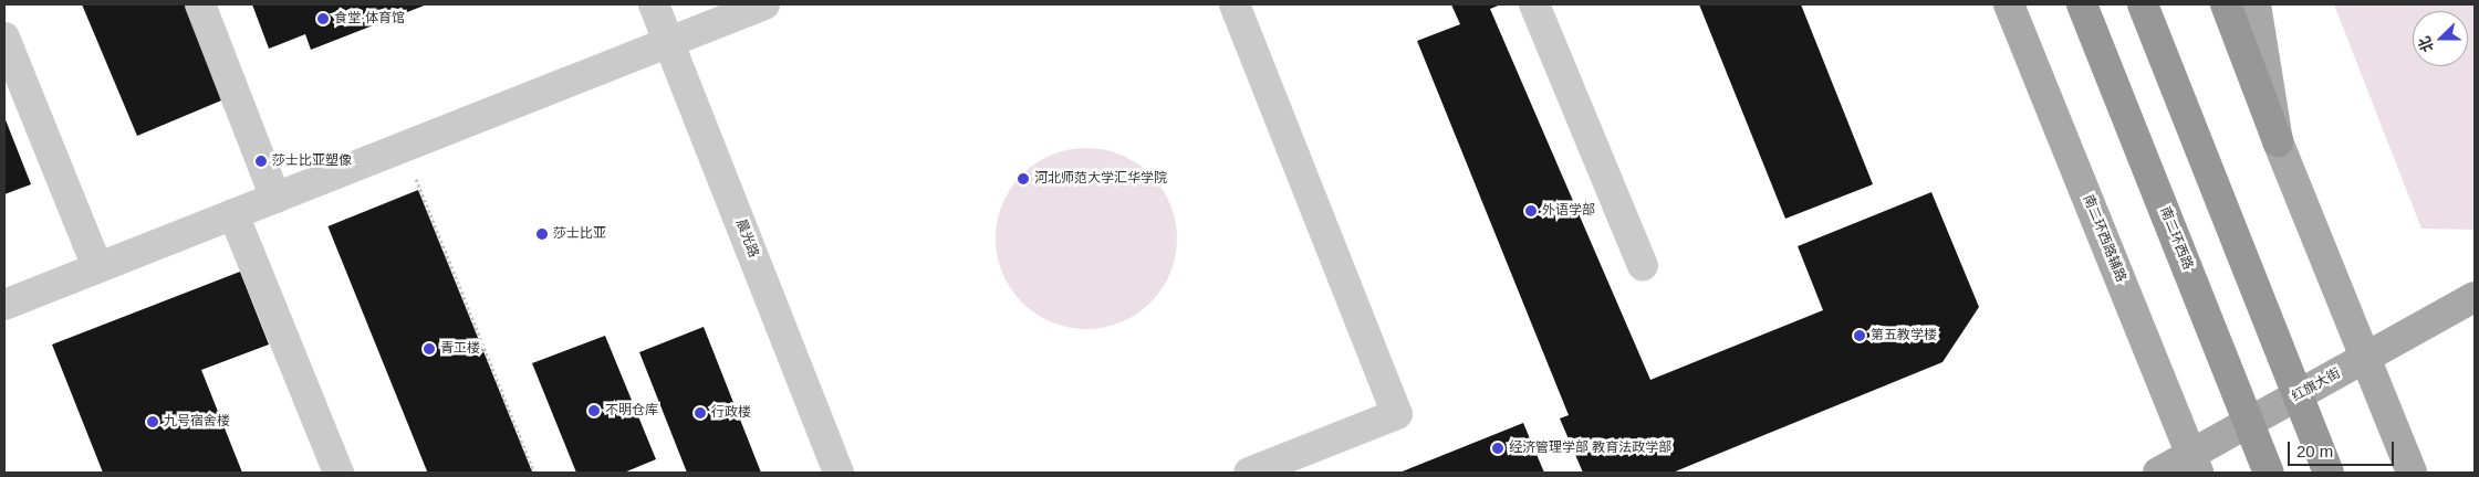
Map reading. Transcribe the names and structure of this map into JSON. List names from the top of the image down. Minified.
{"streets":{"highway":["南二环西路"],"main road":["南二环西路辅路","红旗大街"],"street":["晨光路"]},"crossings":[["南二环西路辅路","红旗大街"]],"places":["食堂·体育馆","莎士比亚塑像","河北师范大学汇华学院","外语学部","莎士比亚","第五教学楼","青工楼","不明仓库","行政楼","九号宿舍楼","经济管理学部 教育法政学部"],"scale_bar":"20 m","north":"left"}
